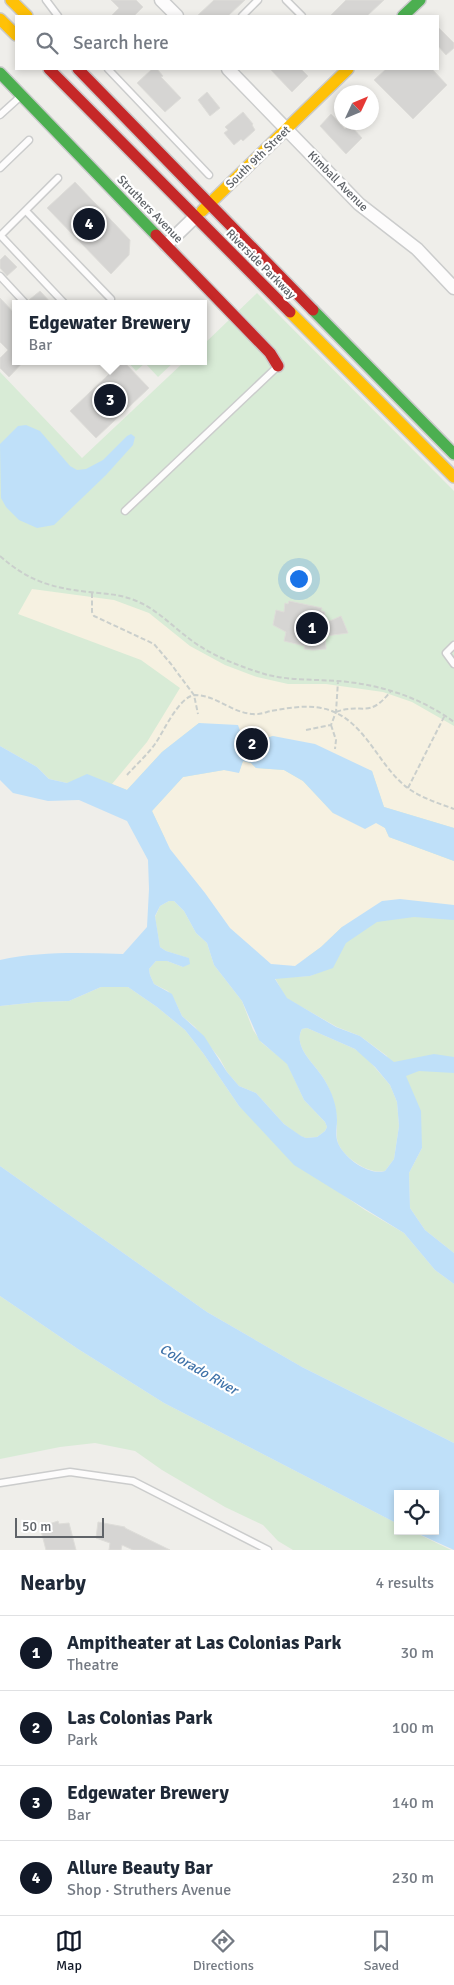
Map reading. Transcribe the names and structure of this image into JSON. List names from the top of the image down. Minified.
{"streets":{"main road":["South 9th Street","Struthers Avenue","Riverside Parkway"],"street":["Kimball Avenue"]},"crossings":[["South 9th Street","Kimball Avenue"],["South 9th Street","Struthers Avenue"],["South 9th Street","Riverside Parkway"]],"water":["Colorado River"],"scale_bar":"50 m","north":"top right","page":{"search":"Search here","pins":["4","3","1","2"],"popup":["Edgewater Brewery","Bar"],"scale":"50 m","heading":["Nearby","4 results"],"list":[{"mark":"1","name":"Ampitheater at Las Colonias Park","note":"Theatre","value":"30 m"},{"mark":"2","name":"Las Colonias Park","note":"Park","value":"100 m"},{"mark":"3","name":"Edgewater Brewery","note":"Bar","value":"140 m"},{"mark":"4","name":"Allure Beauty Bar","note":"Shop · Struthers Avenue","value":"230 m"}],"nav":["Map","Directions","Saved"]}}
